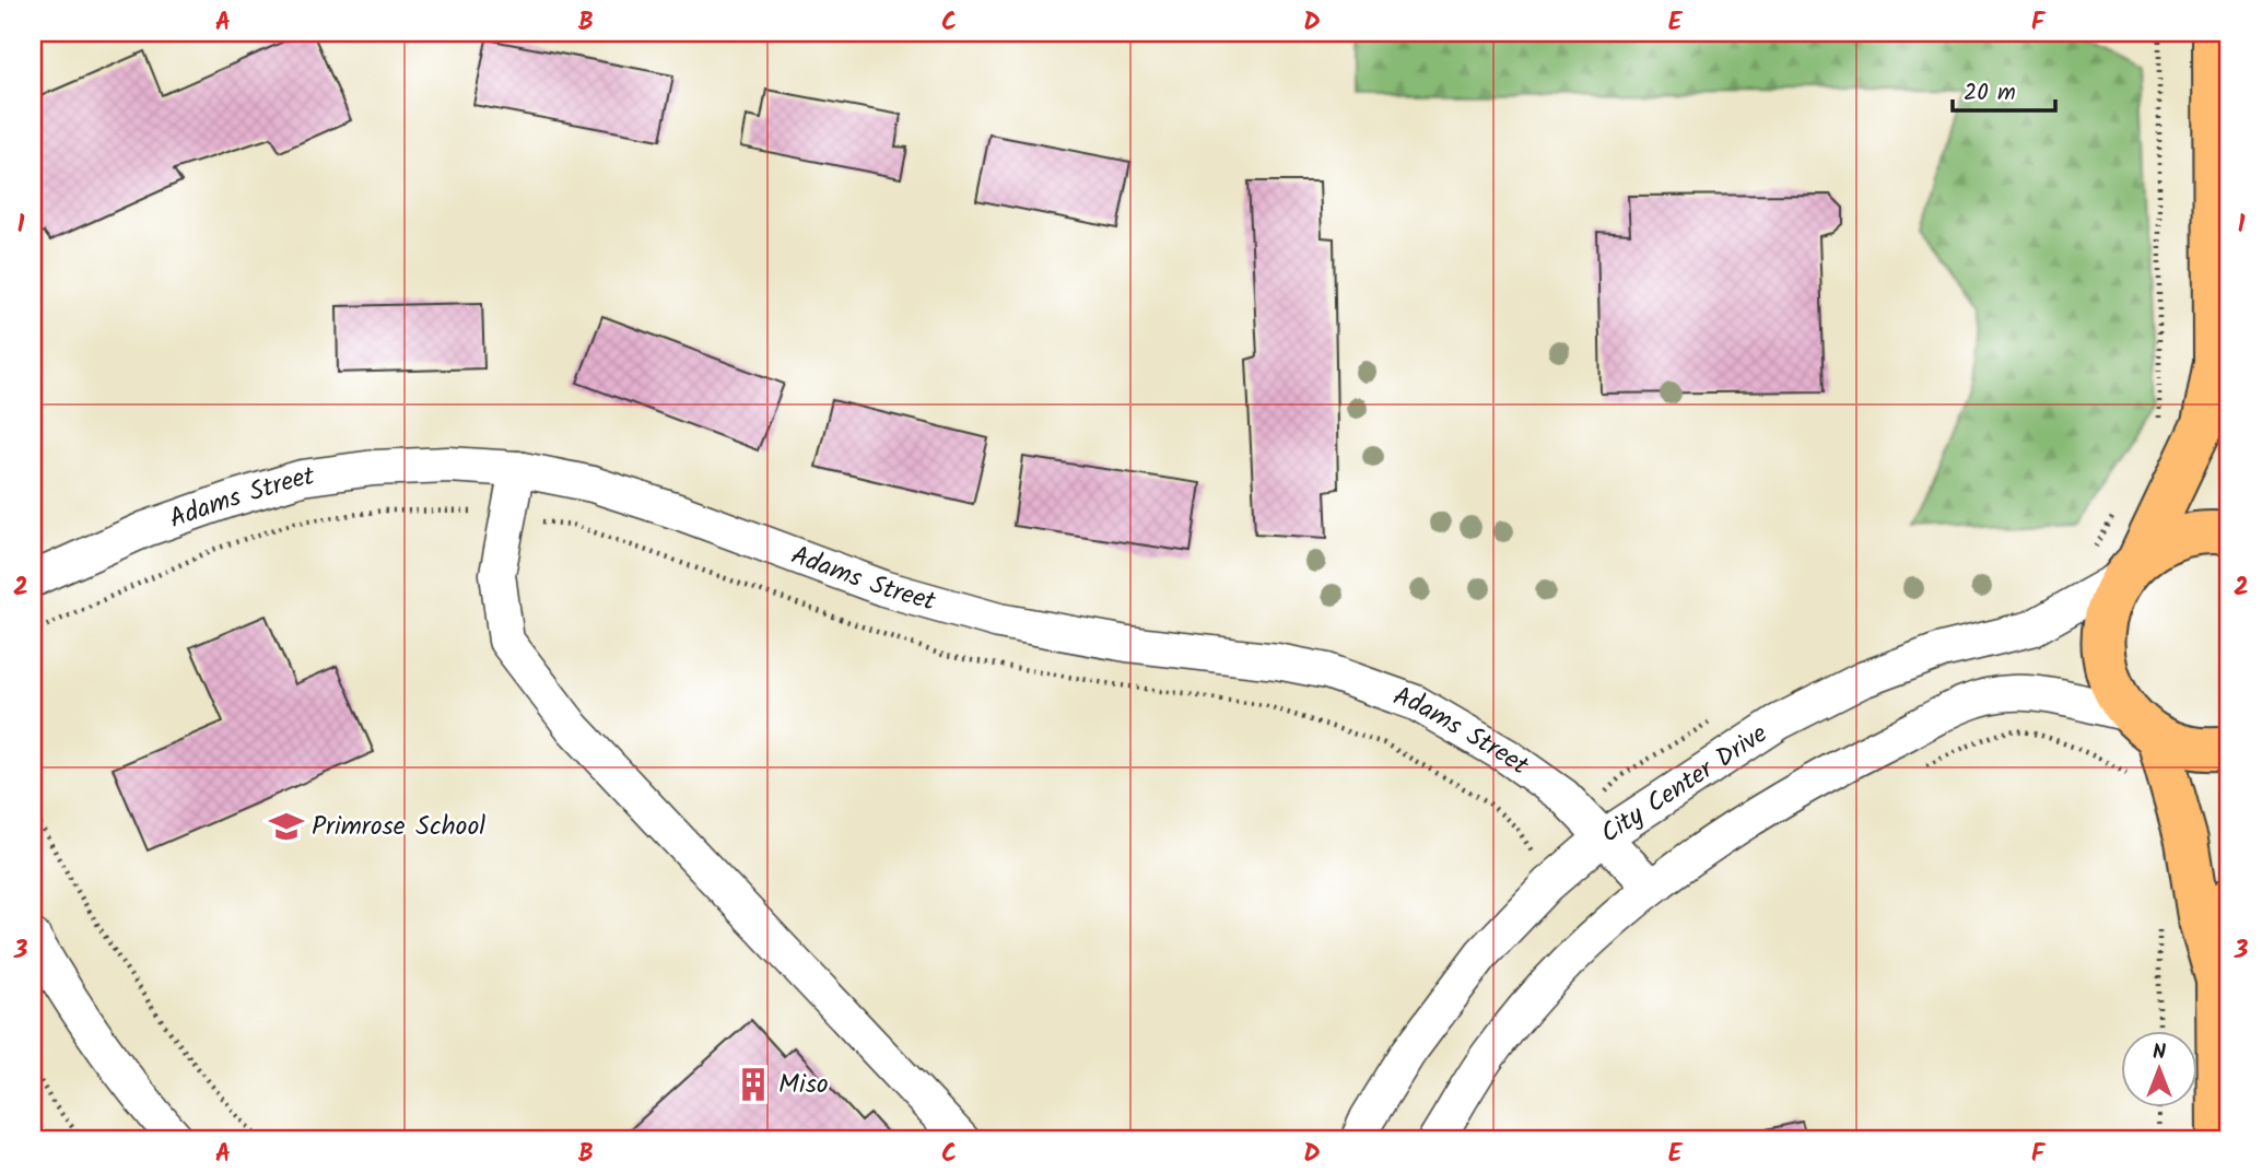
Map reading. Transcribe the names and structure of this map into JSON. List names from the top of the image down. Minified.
{"streets":{"street":["Adams Street","City Center Drive"]},"crossings":[["Adams Street","City Center Drive"]],"places":{"school or university":["Primrose School"],"building":["Miso"]},"scale_bar":"20 m","north":"top","grid":{"columns":["A","B","C","D","E","F"],"rows":["1","2","3"]}}
